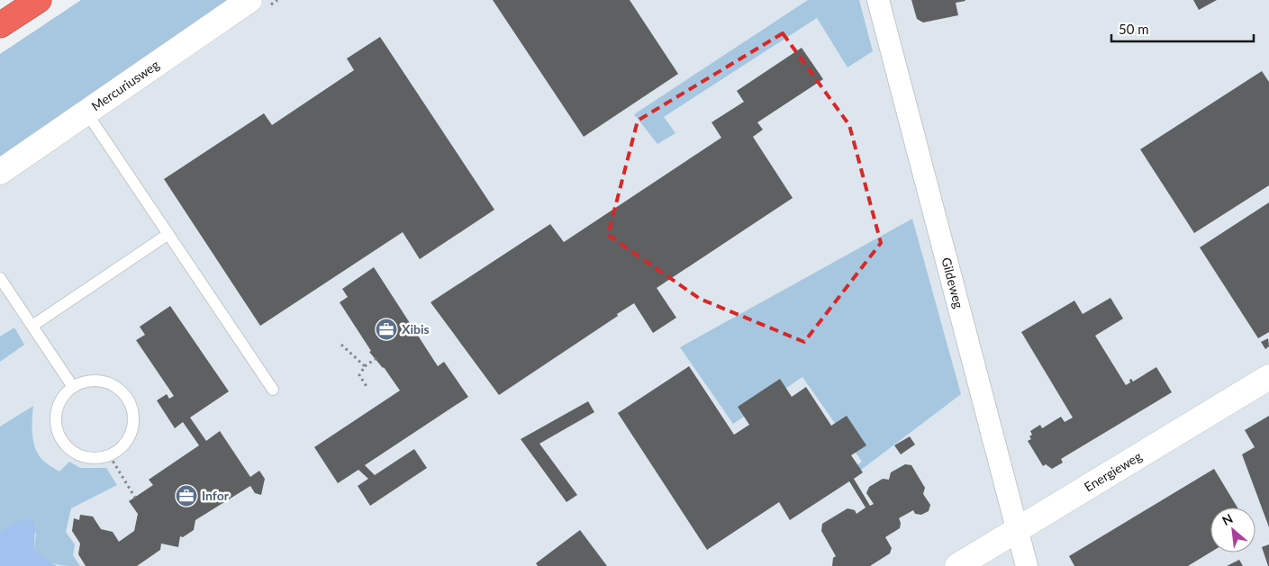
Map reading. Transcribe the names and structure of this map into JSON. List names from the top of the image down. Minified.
{"streets":{"street":["Mercuriusweg","Gildeweg","Energieweg"]},"crossings":[["Gildeweg","Energieweg"]],"places":{"office":["Xibis","Infor"]},"scale_bar":"50 m","north":"top left"}
